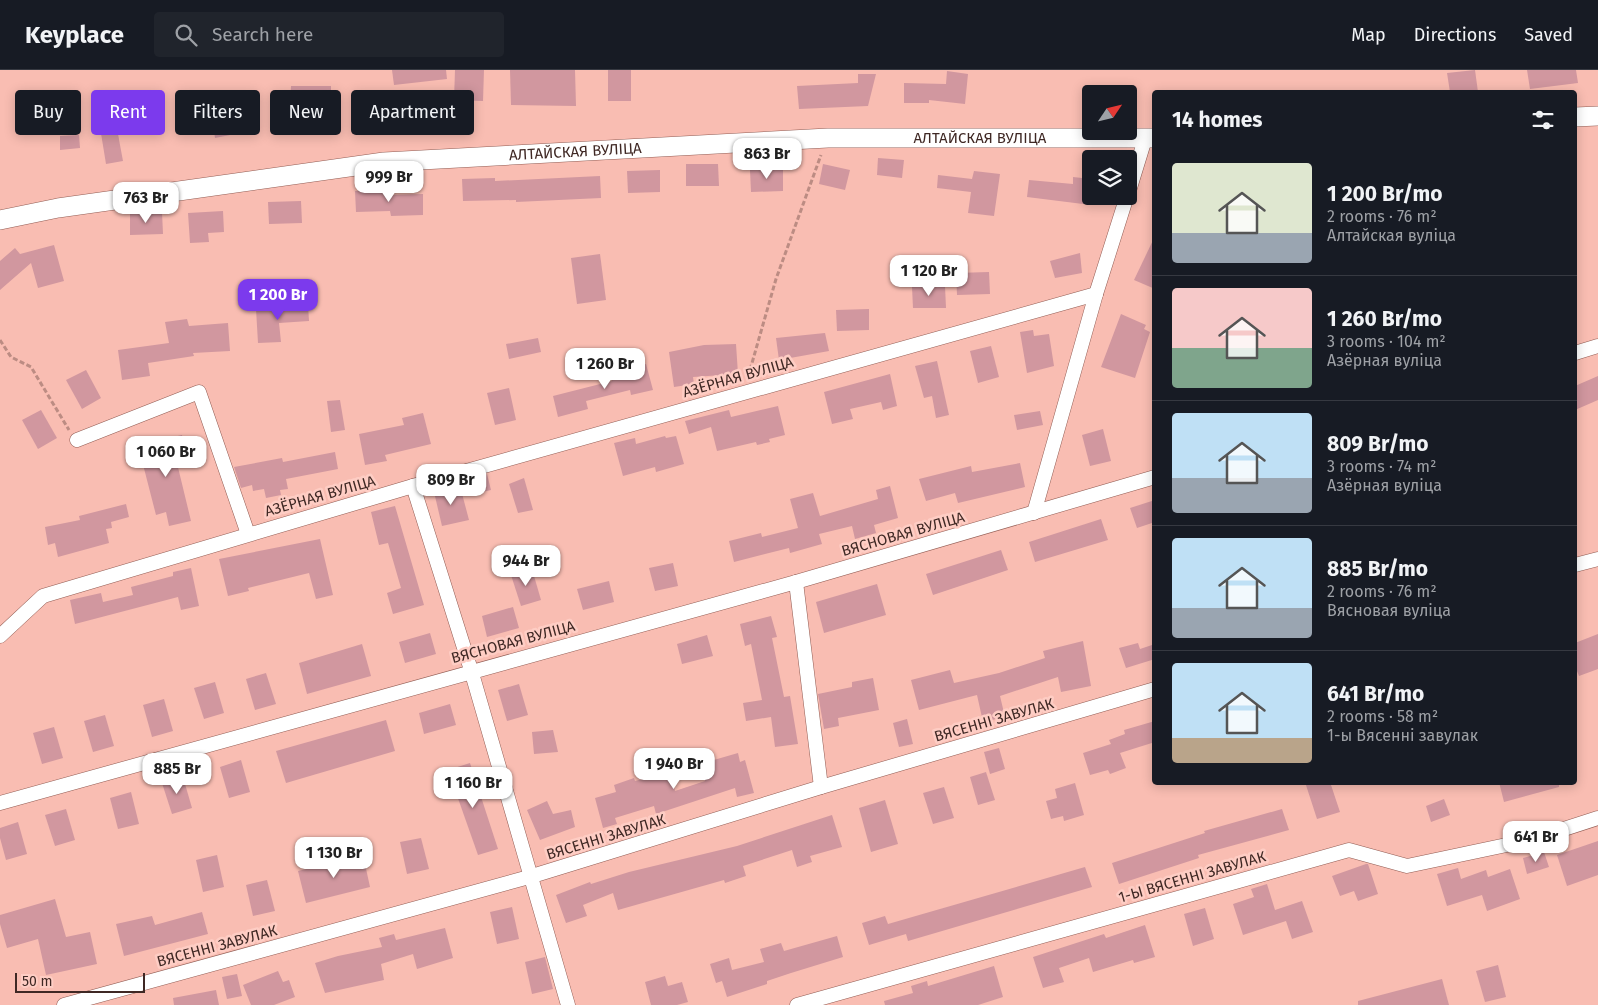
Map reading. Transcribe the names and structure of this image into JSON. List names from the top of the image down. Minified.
{"streets":{"main road":["АЛТАЙСКАЯ ВУЛІЦА"],"street":["АЗЁРНАЯ ВУЛІЦА","ВЯСНОВАЯ ВУЛІЦА","ВЯСЕННІ ЗАВУЛАК","1-Ы ВЯСЕННІ ЗАВУЛАК"]},"scale_bar":"50 m","north":"top right","page":{"header":"Keyplace","search":"Search here","nav":["Map","Directions","Saved"],"chip":["Buy","Rent","Filters","New","Apartment"],"heading":"14 homes","price":["863 Br","999 Br","763 Br","1 120 Br","1 200 Br","1 260 Br","1 060 Br","809 Br","944 Br","1 940 Br","885 Br","1 160 Br","641 Br","1 130 Br"],"list":[{"name":"1 200 Br/mo","note":"2 rooms · 76 m² · Алтайская вуліца"},{"name":"1 260 Br/mo","note":"3 rooms · 104 m² · Азёрная вуліца"},{"name":"809 Br/mo","note":"3 rooms · 74 m² · Азёрная вуліца"},{"name":"885 Br/mo","note":"2 rooms · 76 m² · Вясновая вуліца"},{"name":"641 Br/mo","note":"2 rooms · 58 m² · 1-ы Вясенні завулак"}],"scale":"50 m"}}
